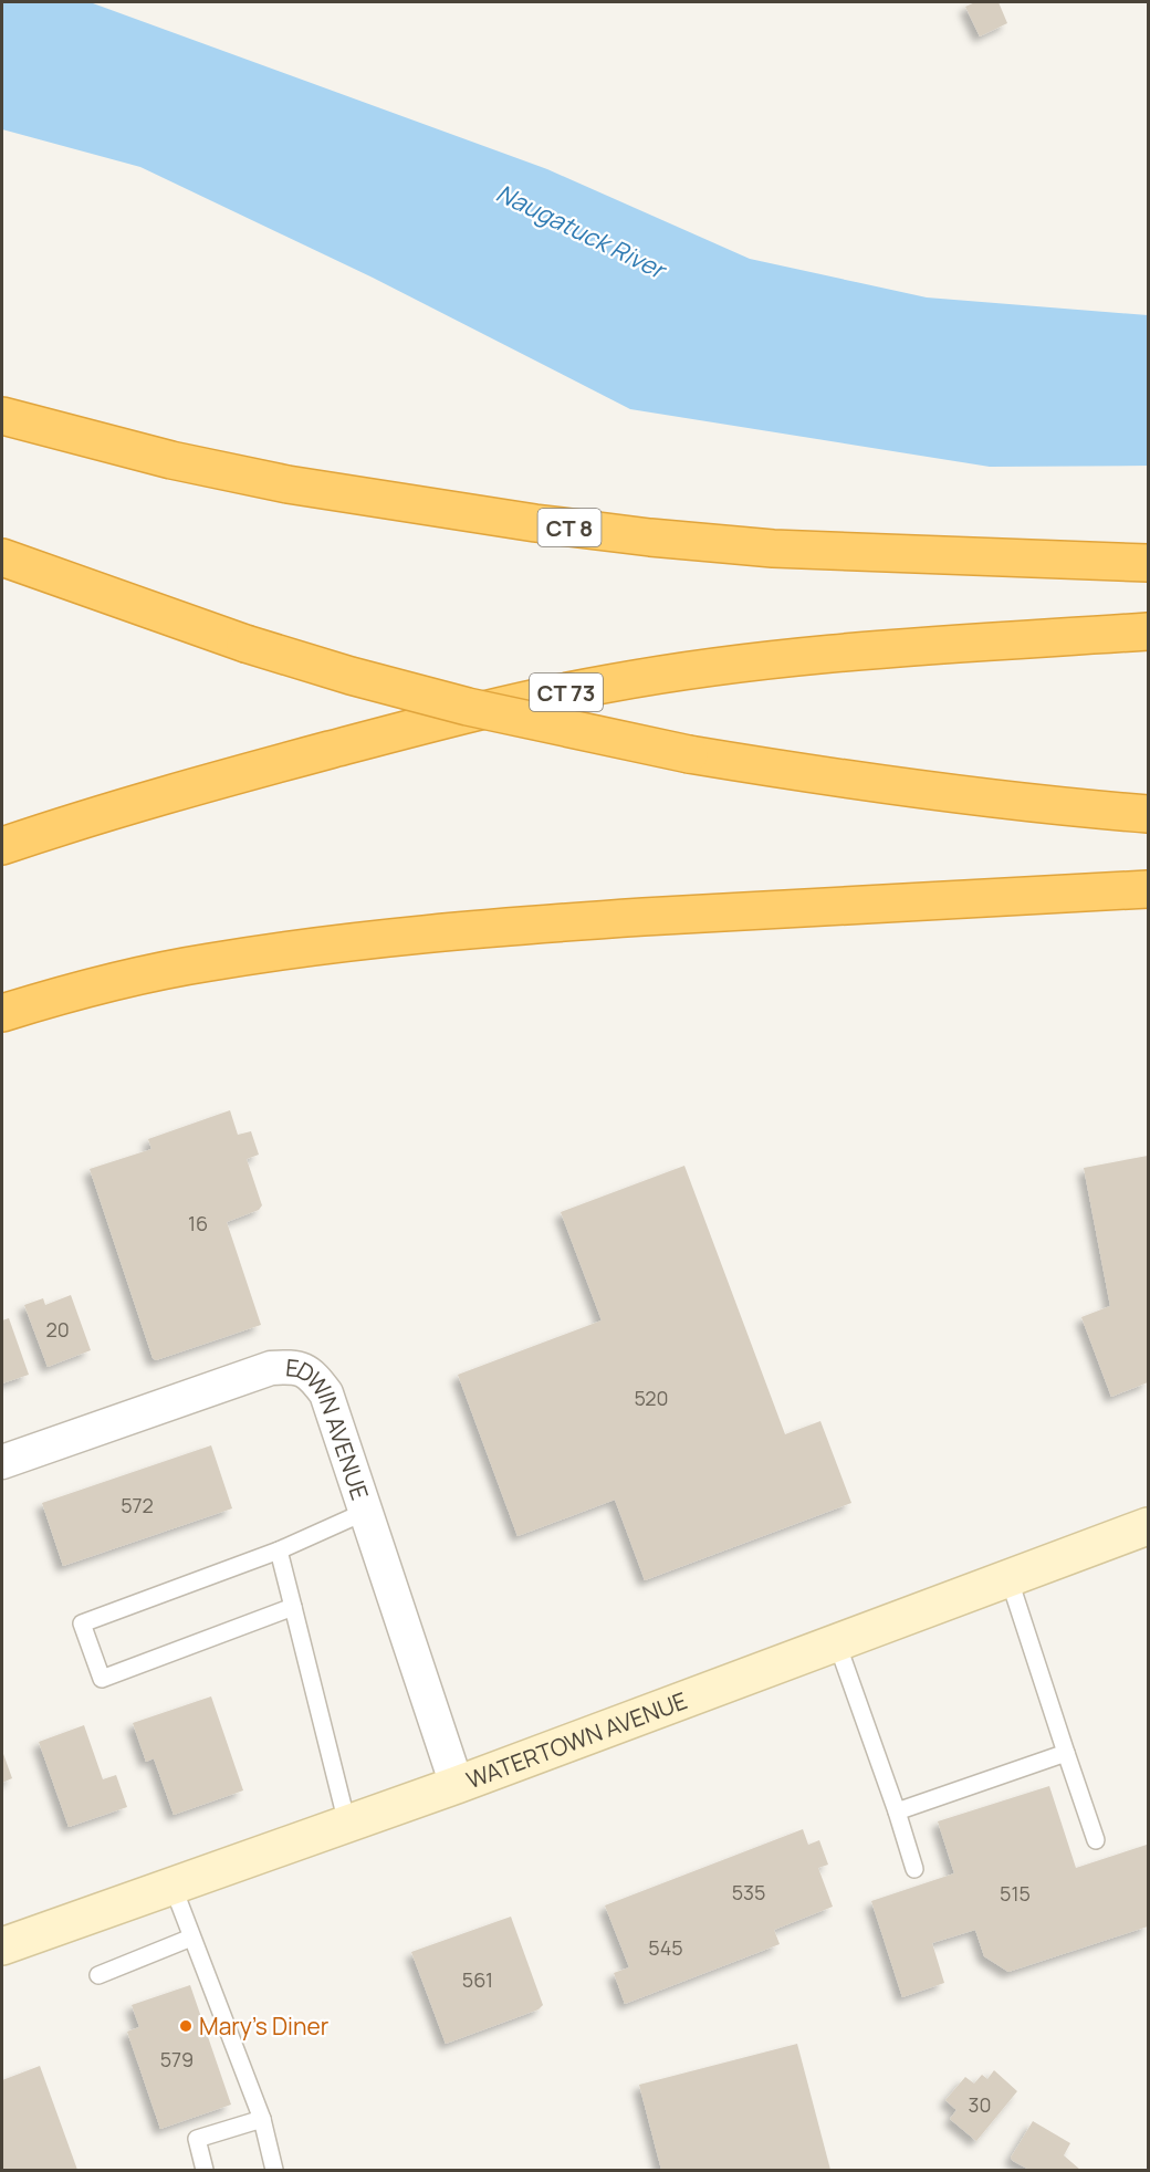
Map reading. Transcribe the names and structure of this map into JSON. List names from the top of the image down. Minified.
{"streets":{"highway":["CT 8","CT 73"],"main road":["WATERTOWN AVENUE"],"street":["EDWIN AVENUE"]},"crossings":[["EDWIN AVENUE","WATERTOWN AVENUE"]],"water":["Naugatuck River"],"places":["Mary's Diner"],"house_numbers":["16","20","520","572","535","515","545","561","579","30"]}
